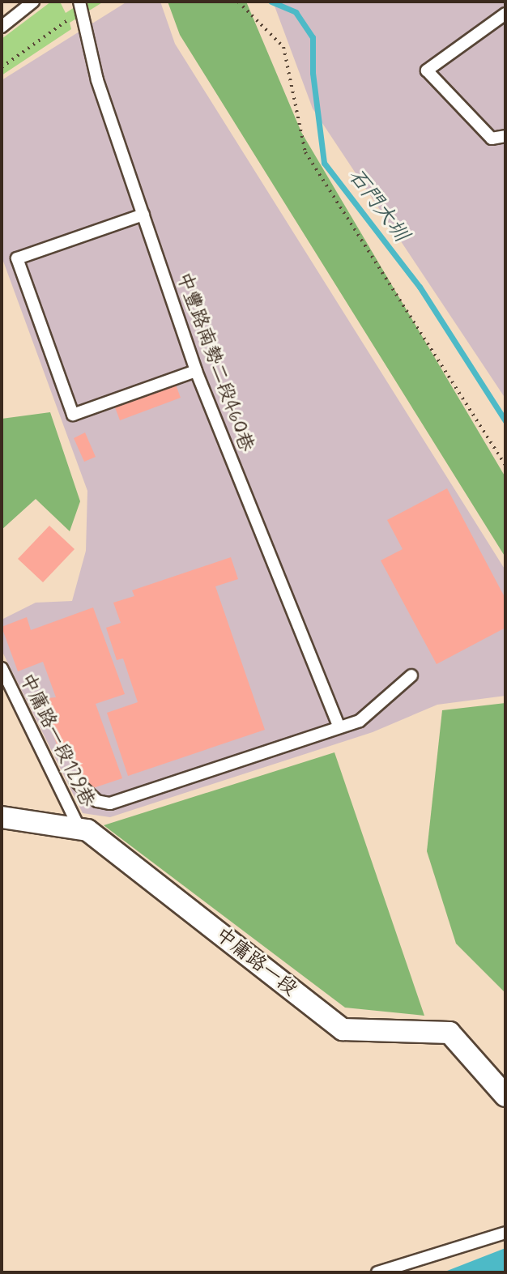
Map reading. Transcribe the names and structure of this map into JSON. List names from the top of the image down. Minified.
{"streets":{"street":["中庸路一段"],"lane":["中豐路南勢二段460巷","中庸路一段129巷"]},"crossings":[["中庸路一段129巷","中庸路一段"]],"water":["石門大圳"]}
